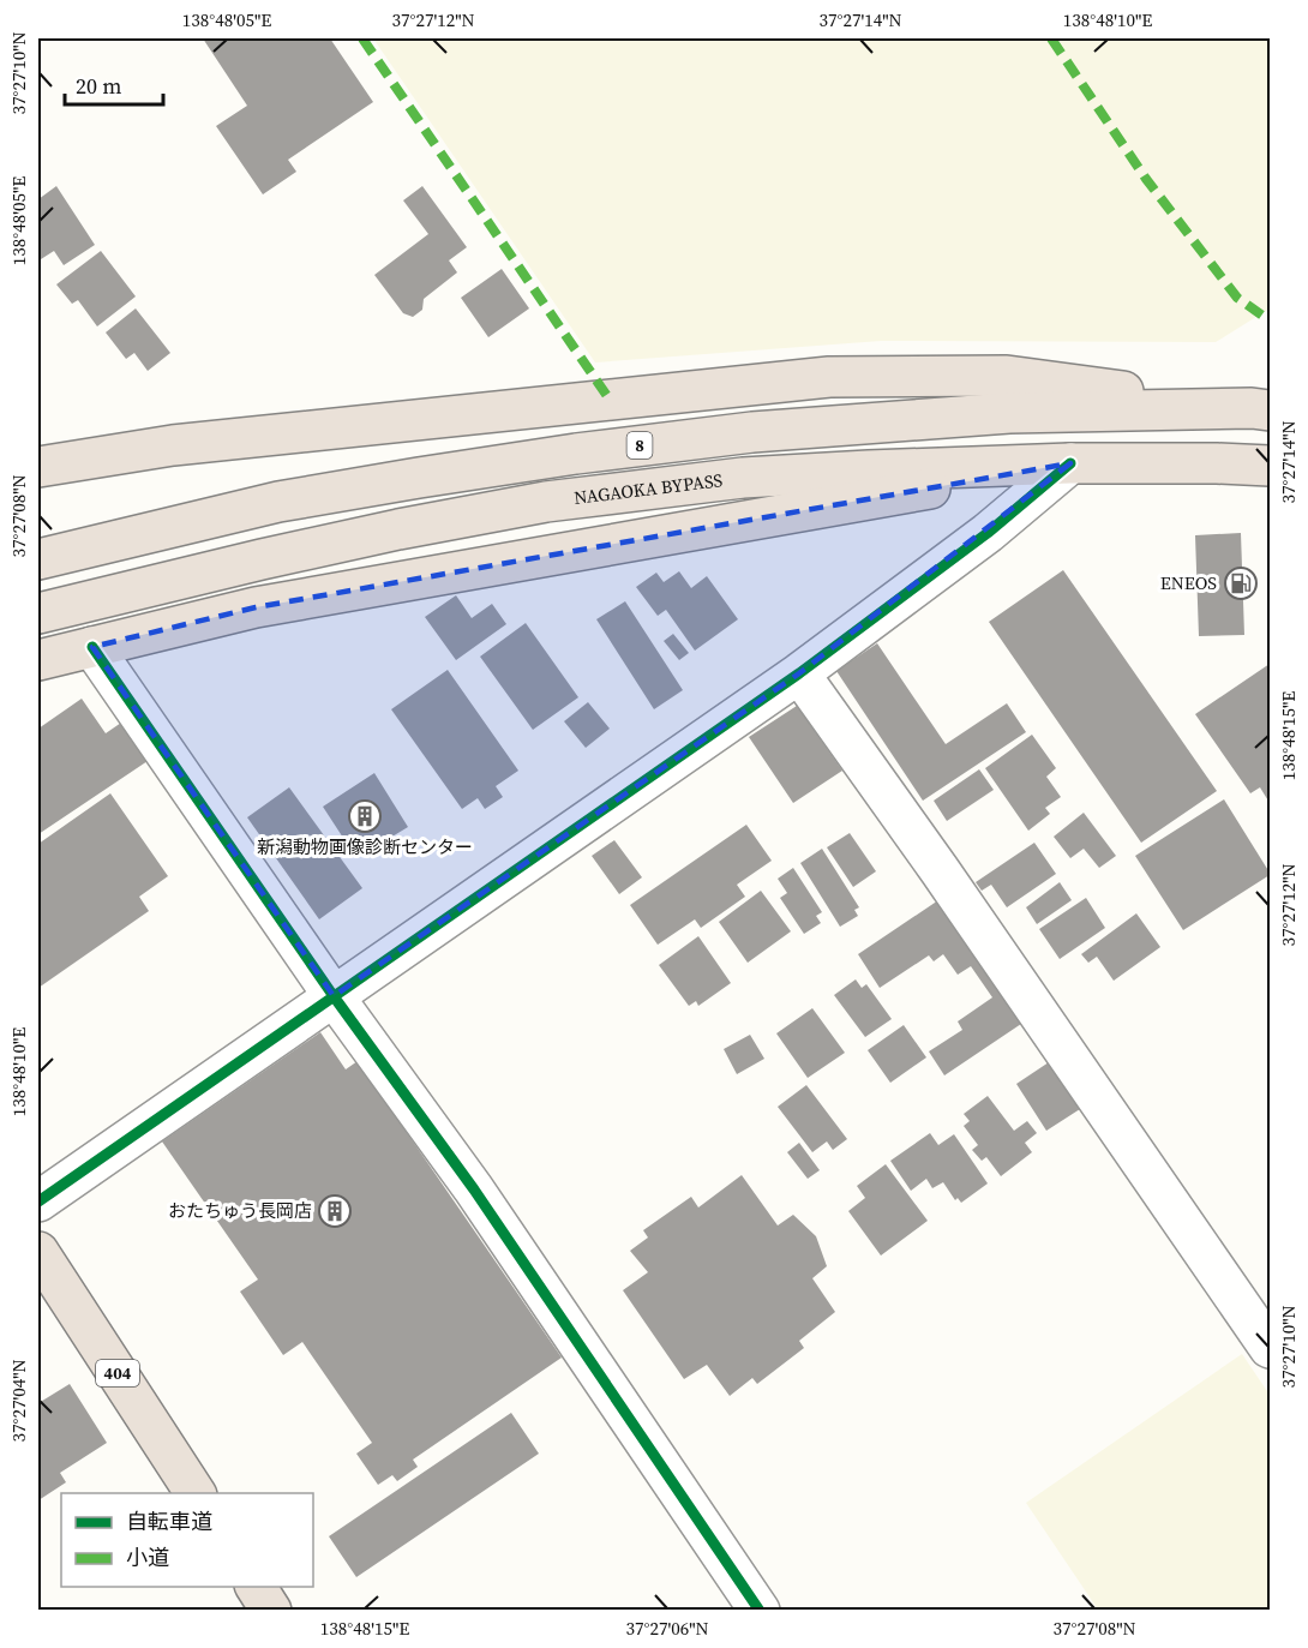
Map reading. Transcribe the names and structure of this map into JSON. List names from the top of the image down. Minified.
{"streets":{"highway":["8","NAGAOKA BYPASS","404"]},"places":{"fuel station":["ENEOS"],"building":["新潟動物画像診断センター","おたちゅう長岡店"]},"legend":["自転車道","小道"],"scale_bar":"20 m","coordinates":["138°48'05\"E","37°27'12\"N","37°27'14\"N","138°48'10\"E","37°27'10\"N","37°27'08\"N","138°48'15\"E","37°27'04\"N","37°27'06\"N"]}
